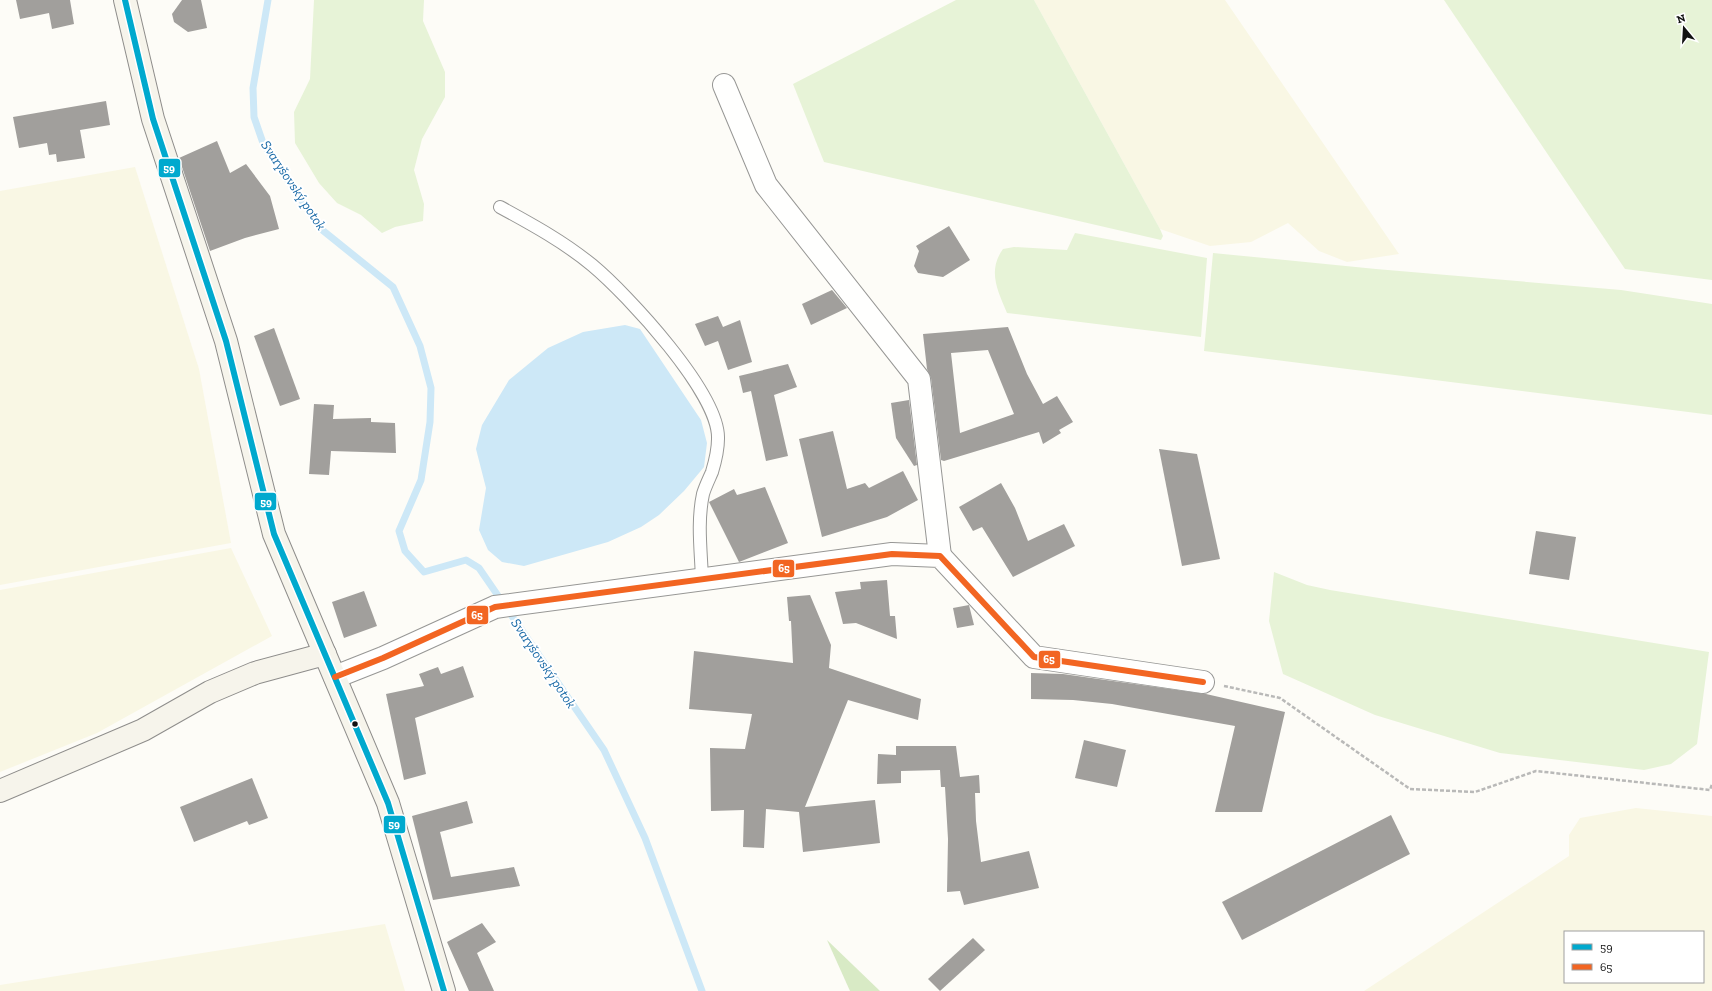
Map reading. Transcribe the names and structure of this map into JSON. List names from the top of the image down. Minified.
{"water":["Svaryšovský potok"],"lines":["transit line 59","transit line 65"],"legend":["59","65"],"north":"top"}
